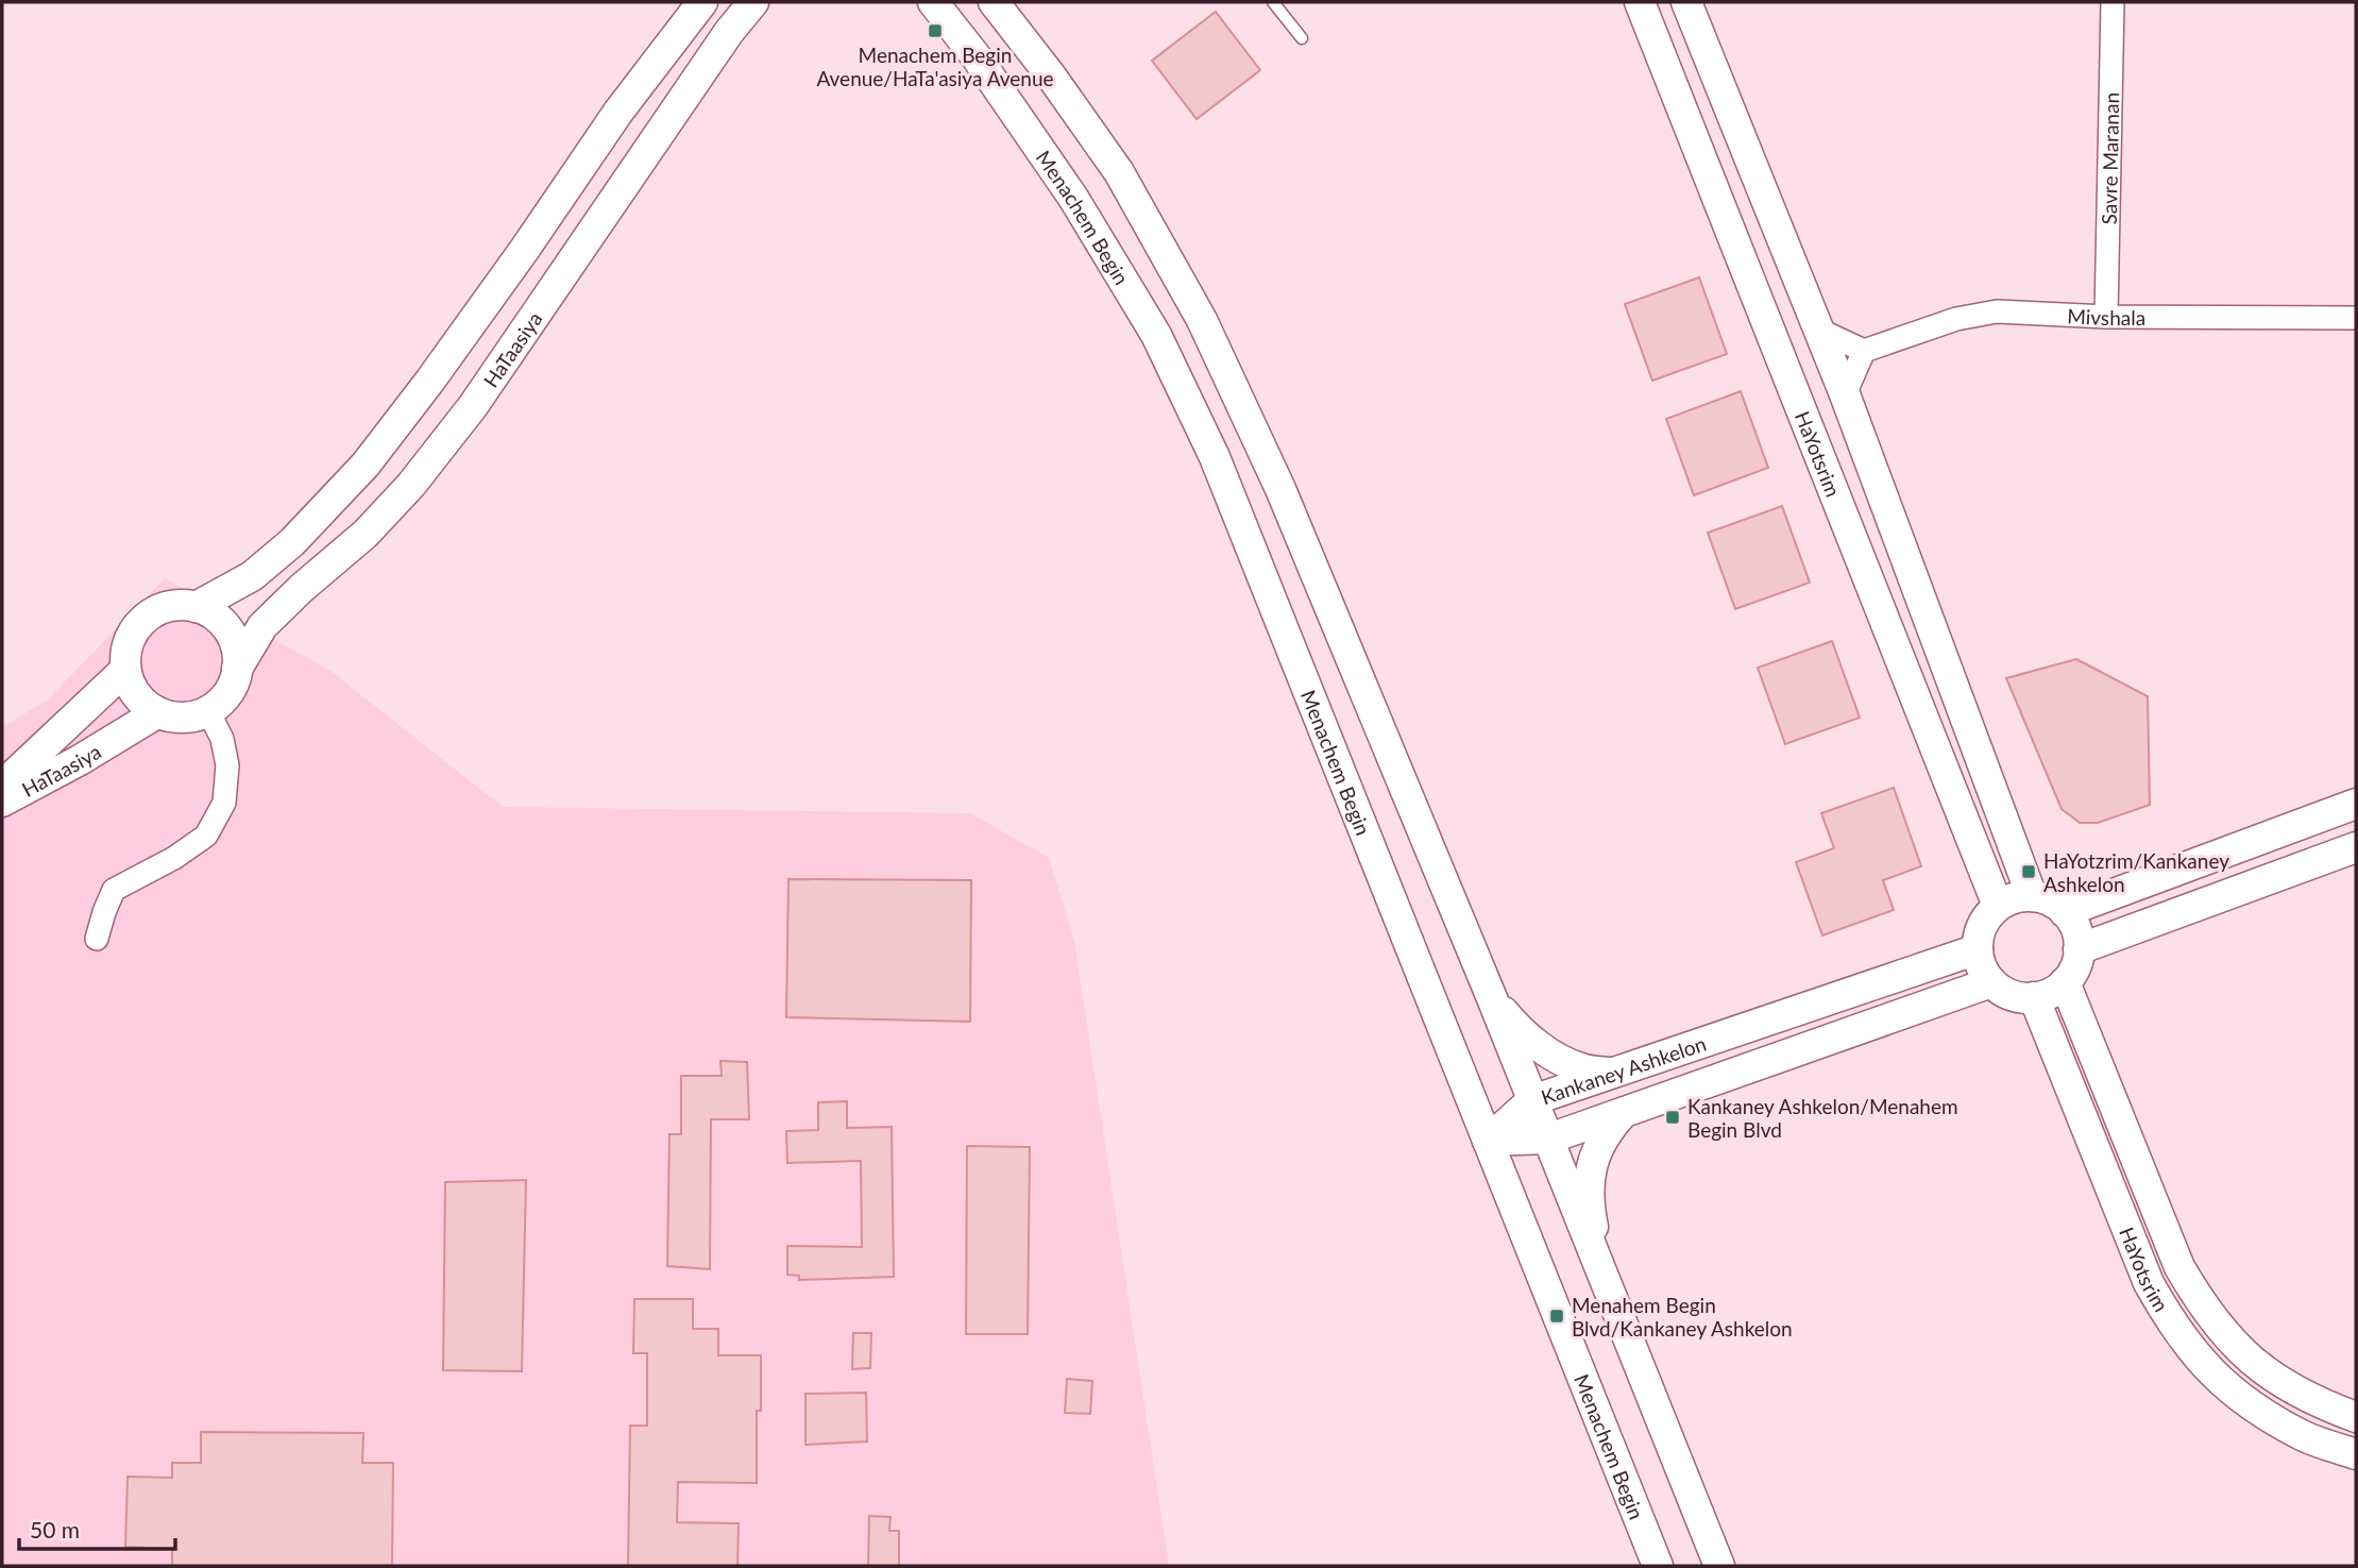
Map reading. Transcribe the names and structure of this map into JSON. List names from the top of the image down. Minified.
{"streets":{"street":["Savre Maranan","Menachem Begin","Mivshala","HaTaasiya","HaYotsrim","Kankaney Ashkelon"]},"crossings":[["Savre Maranan","Mivshala"],["Menachem Begin","Kankaney Ashkelon"],["HaYotsrim","Kankaney Ashkelon"]],"places":{"transit":["Menachem Begin Avenue/HaTa'asiya Avenue","HaYotzrim/Kankaney Ashkelon","Kankaney Ashkelon/Menahem Begin Blvd","Menahem Begin Blvd/Kankaney Ashkelon"]},"scale_bar":"50 m"}
